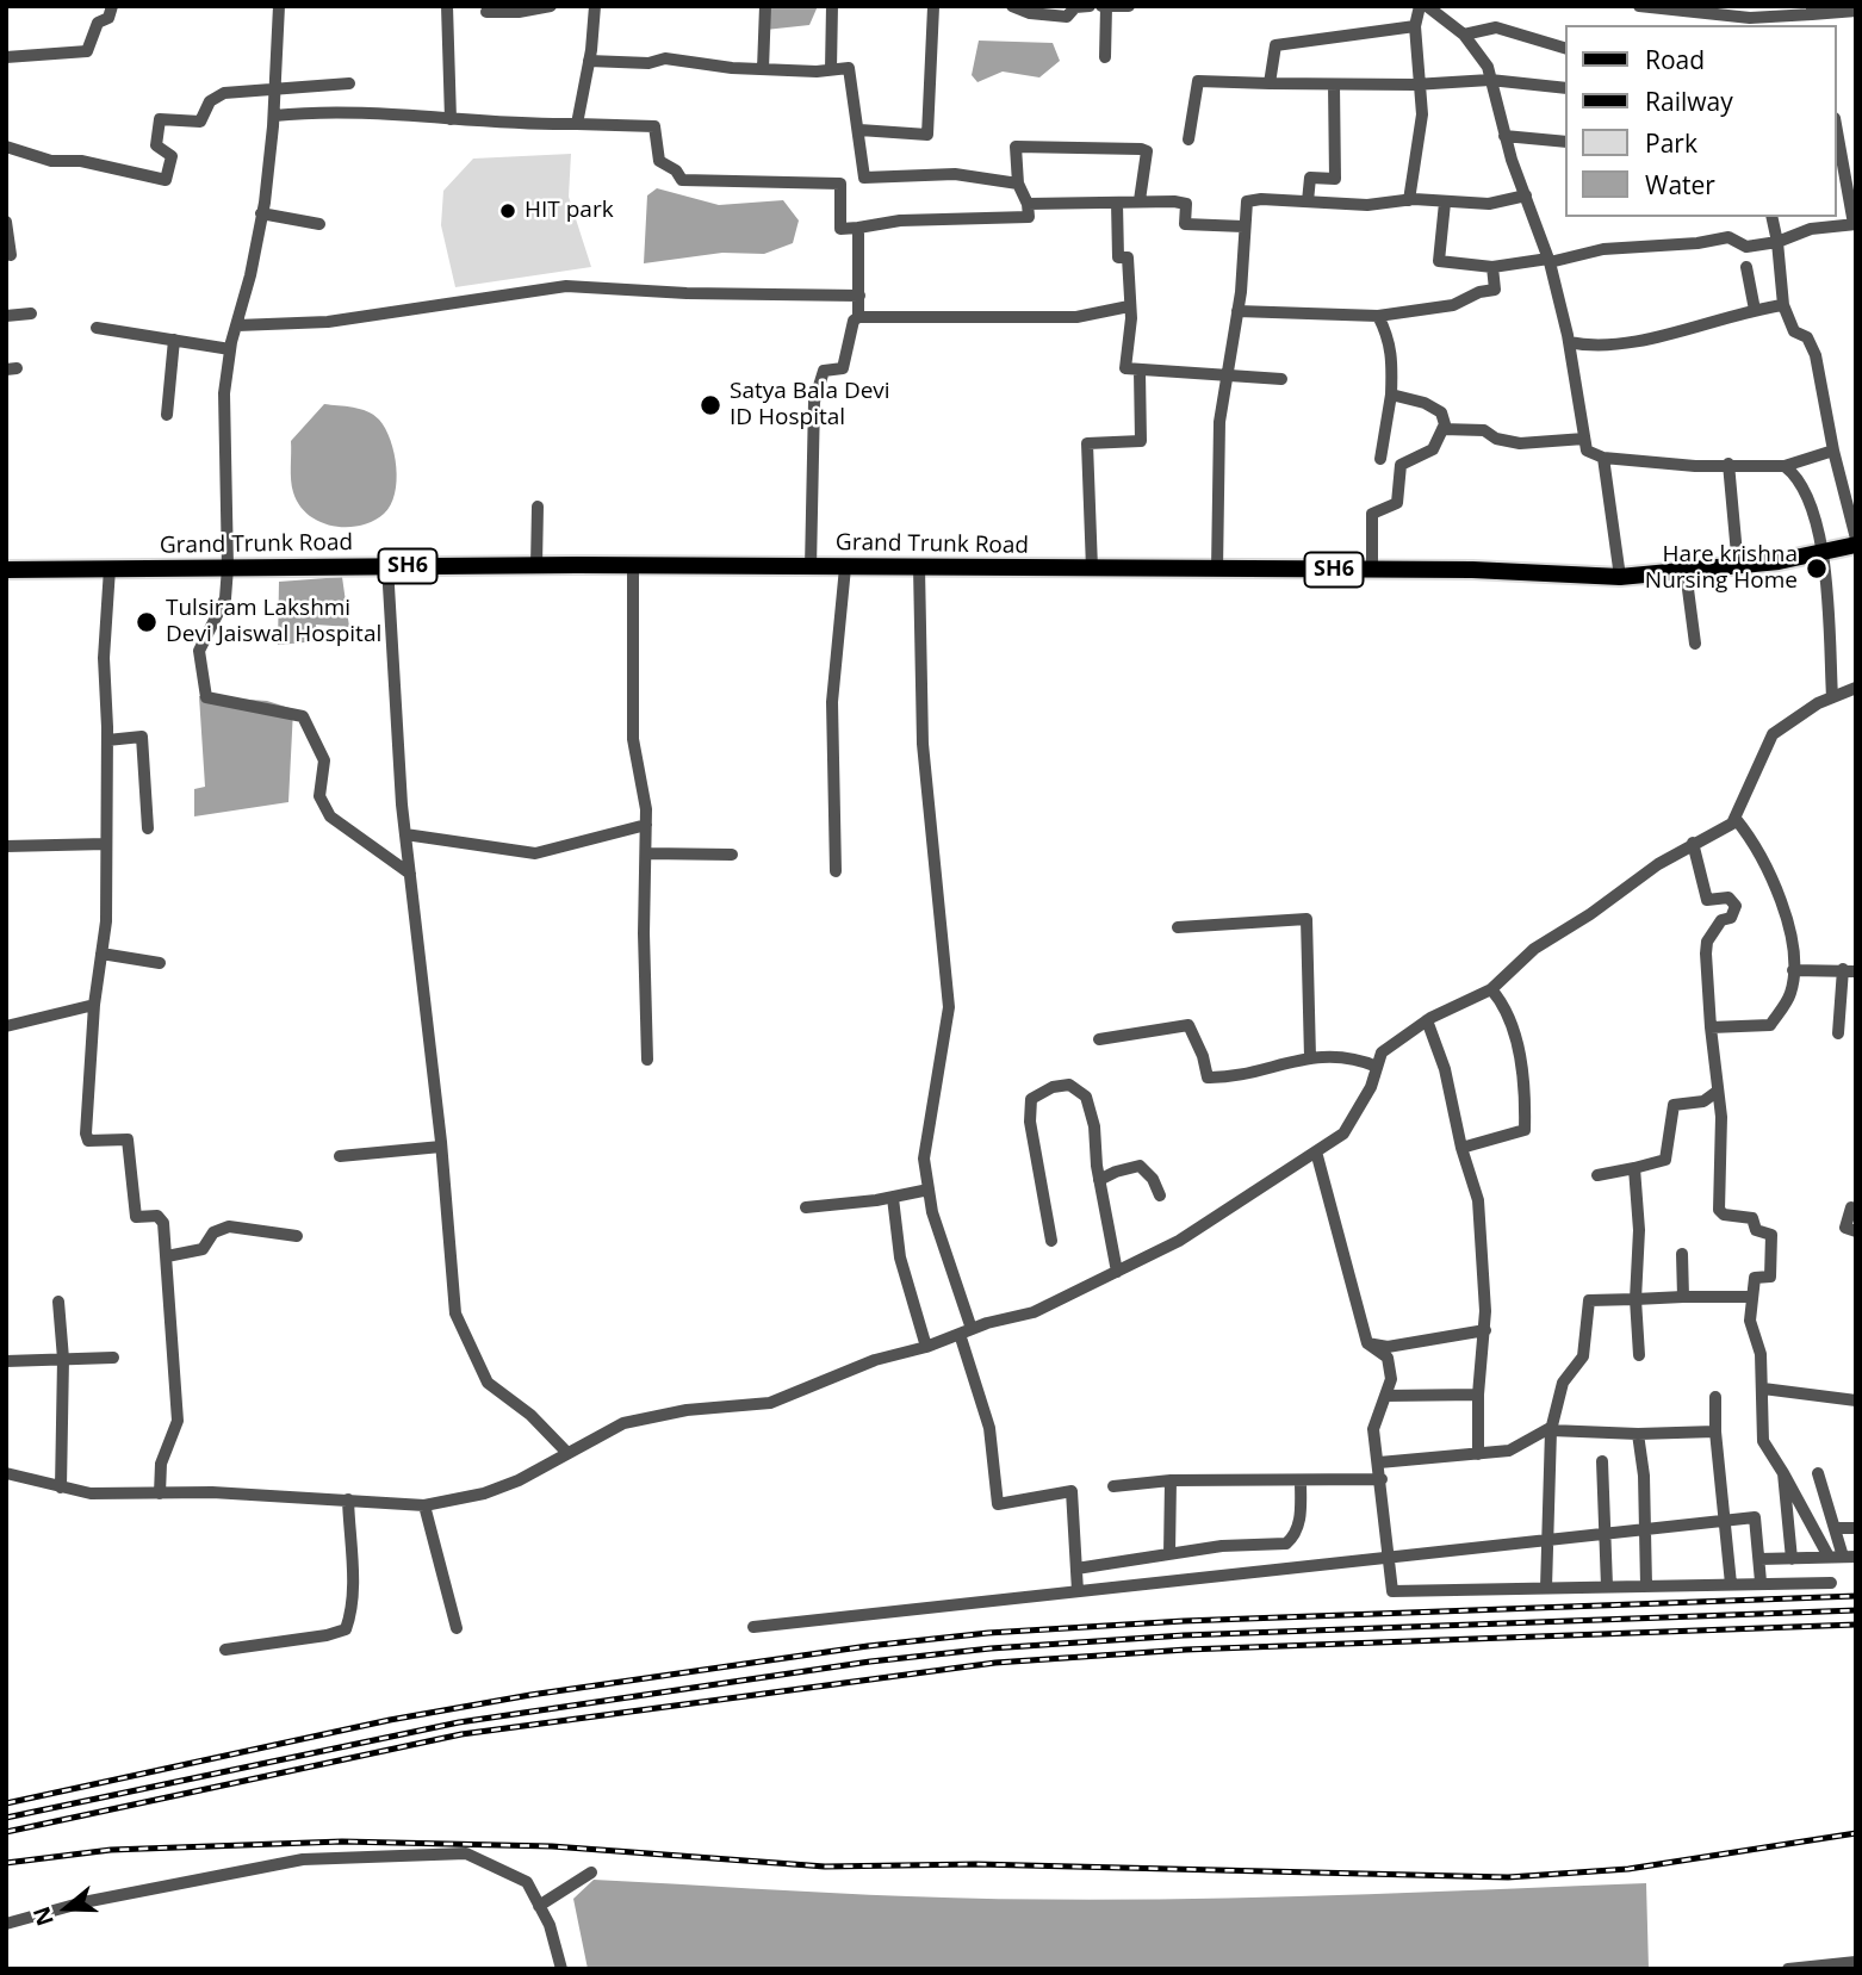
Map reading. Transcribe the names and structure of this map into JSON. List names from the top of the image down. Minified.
{"streets":{"main road":["Grand Trunk Road","SH6"]},"places":["HIT park","Satya Bala Devi ID Hospital","Hare krishna Nursing Home","Tulsiram Lakshmi Devi Jaiswal Hospital"],"legend":["Road","Railway","Park","Water"],"north":"left"}
